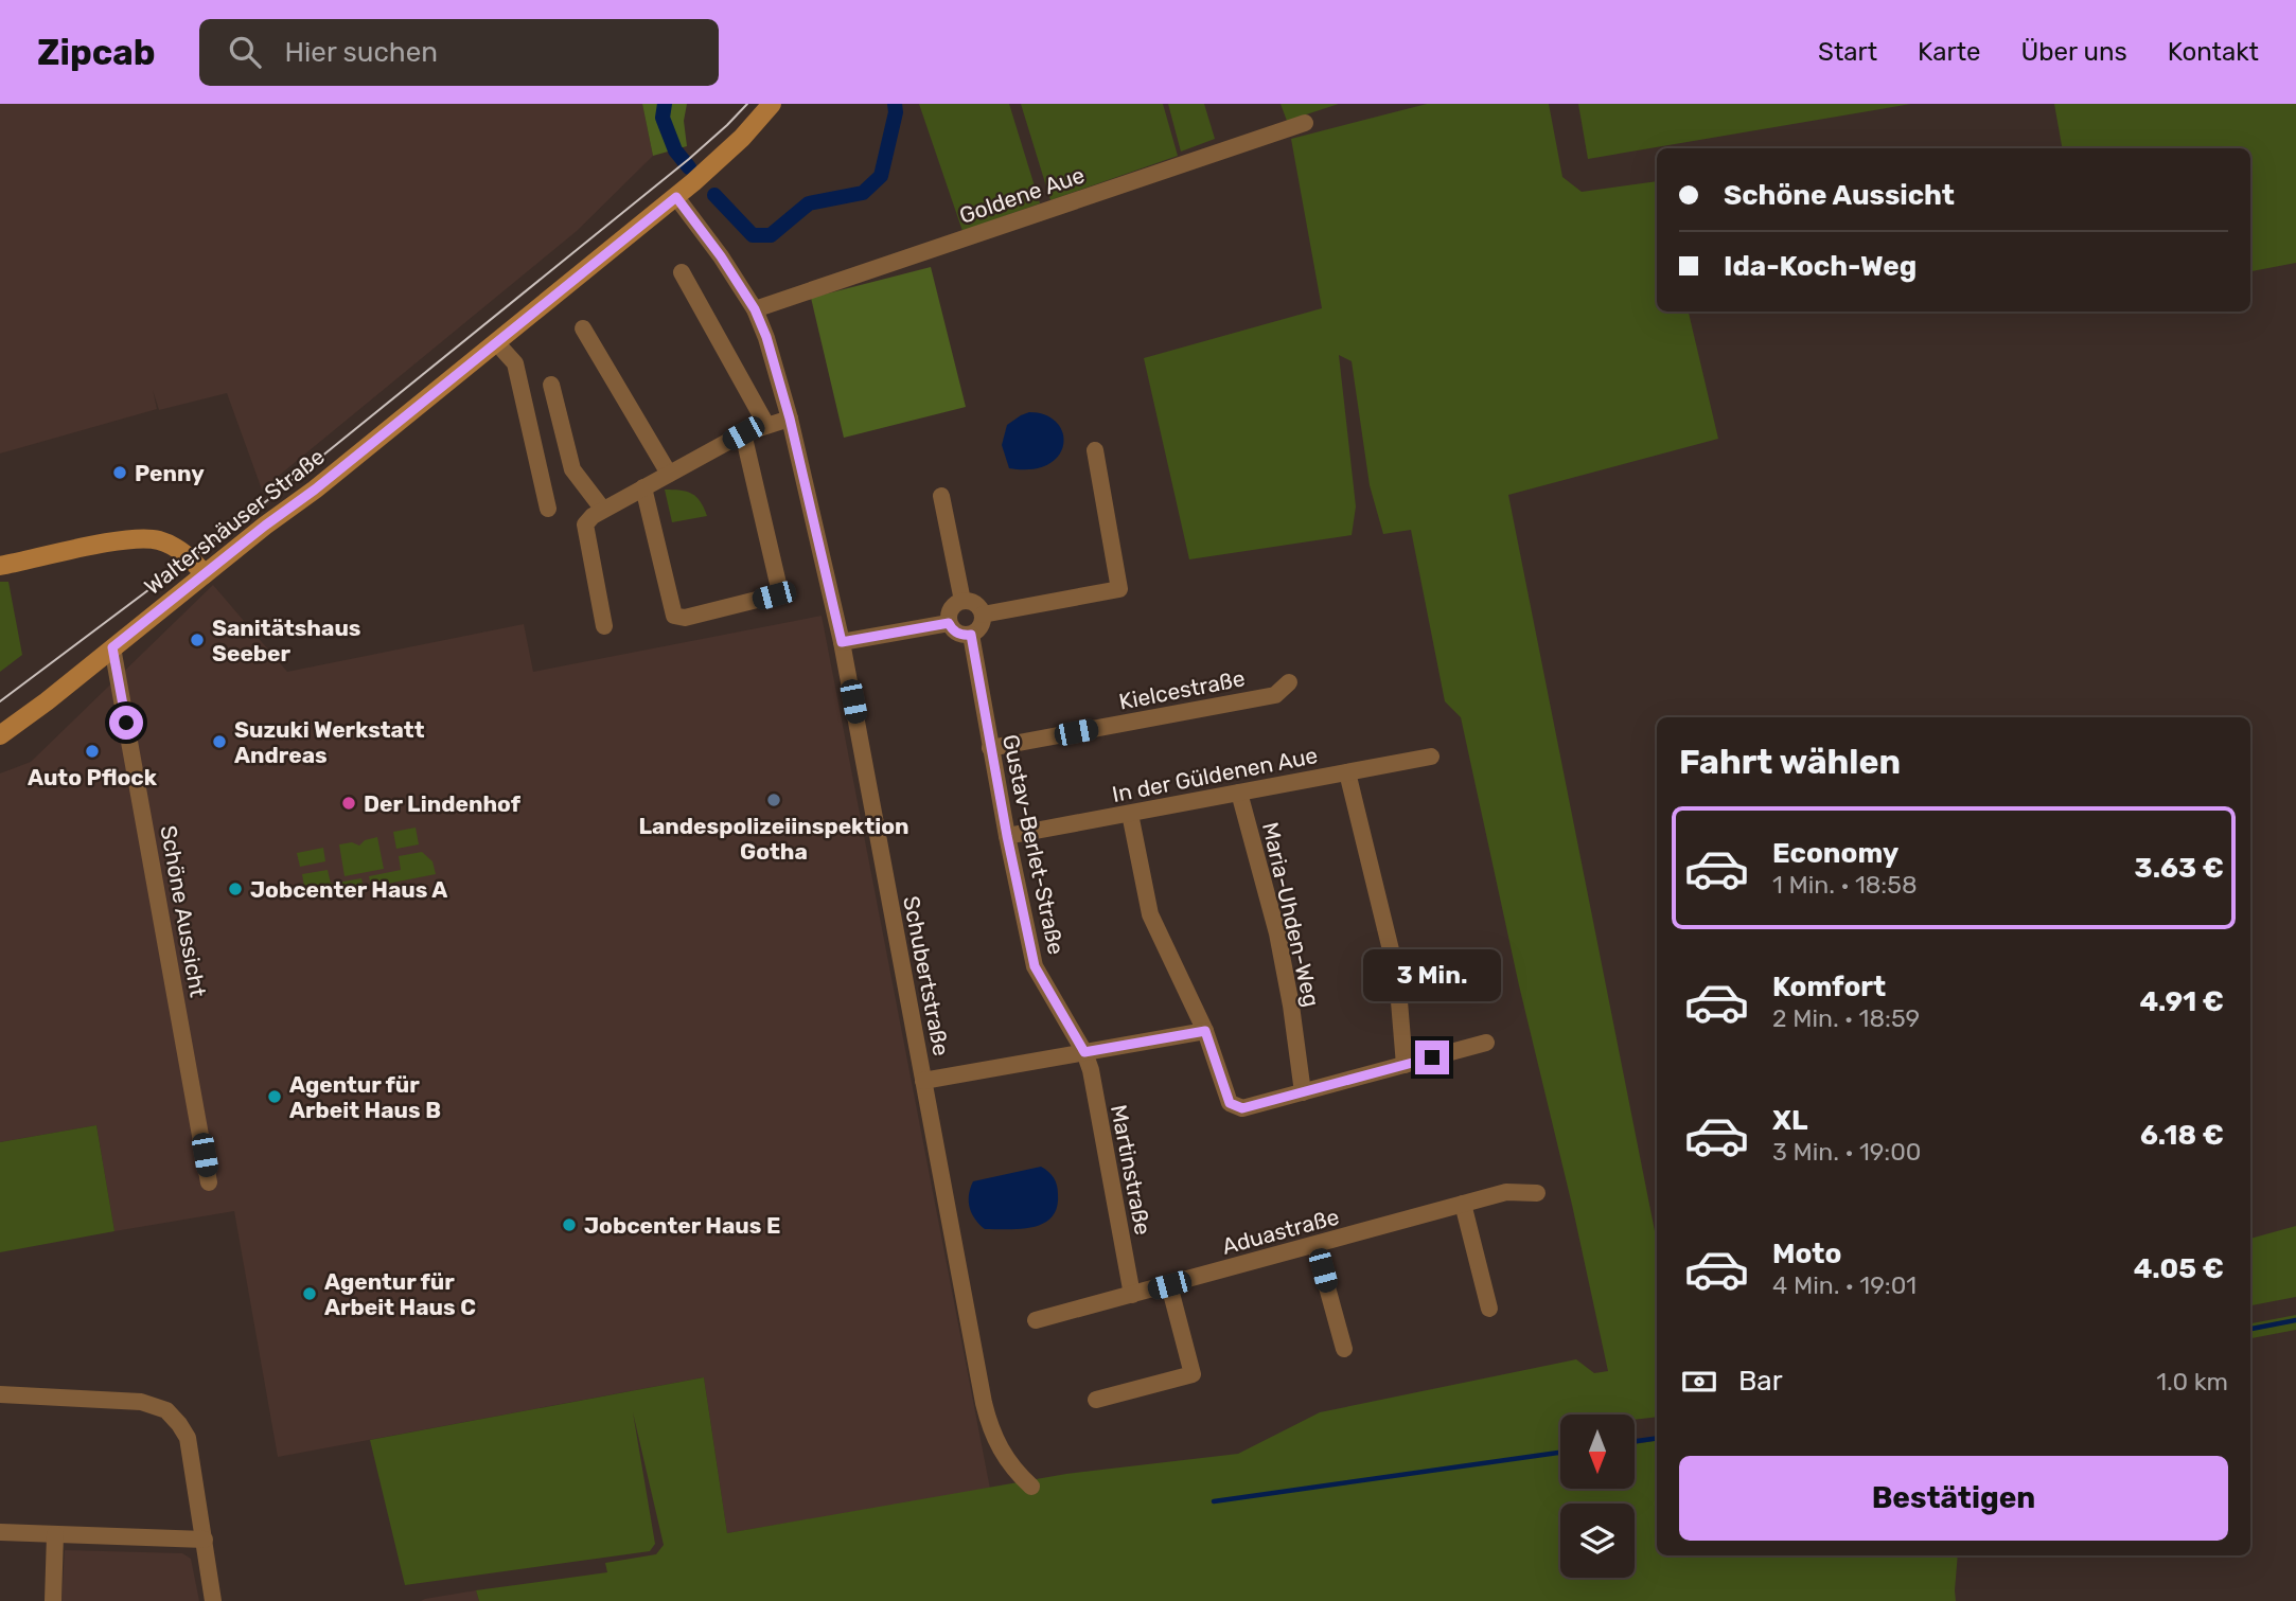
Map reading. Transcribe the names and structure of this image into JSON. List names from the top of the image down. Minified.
{"streets":{"main road":["Waltershäuser Straße"],"street":["Goldene Aue","Kielcestraße","In der Güldenen Aue","Gustav-Berlet-Straße","Schöne Aussicht","Maria-Uhden-Weg","Schubertstraße","Martinstraße","Aduastraße"]},"crossings":[["Goldene Aue","Schubertstraße"],["Waltershäuser Straße","Schöne Aussicht"],["Waltershäuser Straße","Schubertstraße"],["Kielcestraße","Gustav-Berlet-Straße"],["In der Güldenen Aue","Gustav-Berlet-Straße"],["In der Güldenen Aue","Maria-Uhden-Weg"],["Gustav-Berlet-Straße","Martinstraße"],["Martinstraße","Aduastraße"]],"places":["Penny","Sanitätshaus Seeber","Suzuki Werkstatt Andreas","Auto Pflock","Landespolizeiinspektion Gotha","Der Lindenhof","Jobcenter Haus A","Agentur für Arbeit Haus B","Jobcenter Haus E","Agentur für Arbeit Haus C"],"north":"bottom","page":{"header":"Zipcab","search":"Hier suchen","nav":["Start","Karte","Über uns","Kontakt"],"banner":["Schöne Aussicht","Ida-Koch-Weg"],"heading":"Fahrt wählen","list":[{"name":"Economy","note":"1 Min. · 18:58","value":"3.63 €"},{"name":"Komfort","note":"2 Min. · 18:59","value":"4.91 €"},{"name":"XL","note":"3 Min. · 19:00","value":"6.18 €"},{"name":"Moto","note":"4 Min. · 19:01","value":"4.05 €"}],"bubble":"3 Min.","pay":["Bar","1.0 km"],"buttons":"Bestätigen"}}
